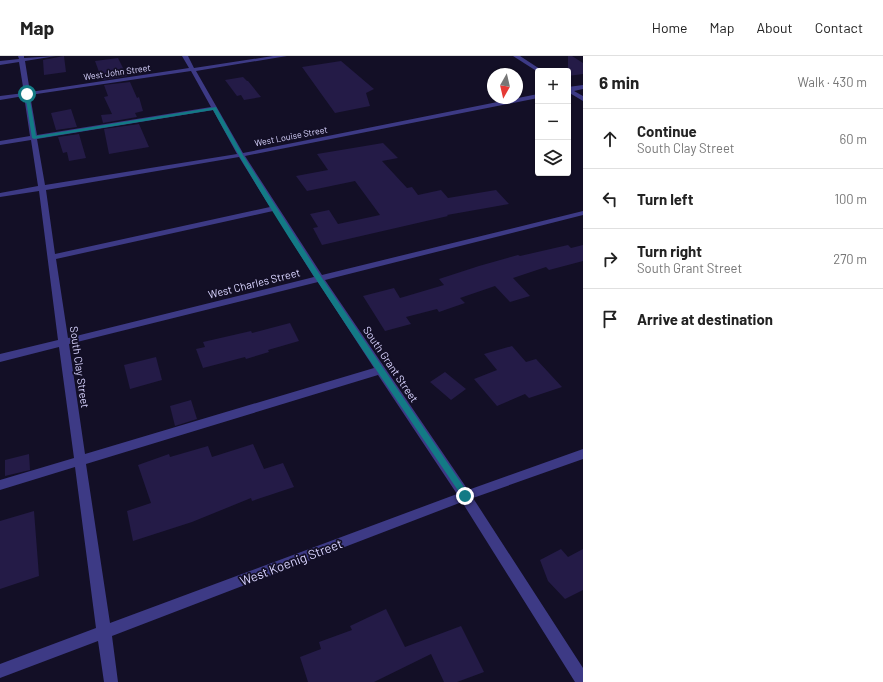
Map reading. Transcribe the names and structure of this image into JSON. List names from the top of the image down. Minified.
{"streets":{"street":["West John Street","West Louise Street","West Charles Street","South Grant Street","South Clay Street","West Koenig Street"]},"crossings":[["West John Street","South Grant Street"],["West John Street","South Clay Street"],["West Louise Street","South Grant Street"],["West Louise Street","South Clay Street"],["West Charles Street","South Grant Street"],["West Charles Street","South Clay Street"],["South Grant Street","West Koenig Street"],["South Clay Street","West Koenig Street"]],"north":"bottom","page":{"header":"Map","nav":["Home","Map","About","Contact"],"heading":["6 min","Walk · 430 m"],"map_buttons":["+","−"],"list":[["Continue","South Clay Street","60 m"],["Turn left","100 m"],["Turn right","South Grant Street","270 m"],"Arrive at destination"]}}
